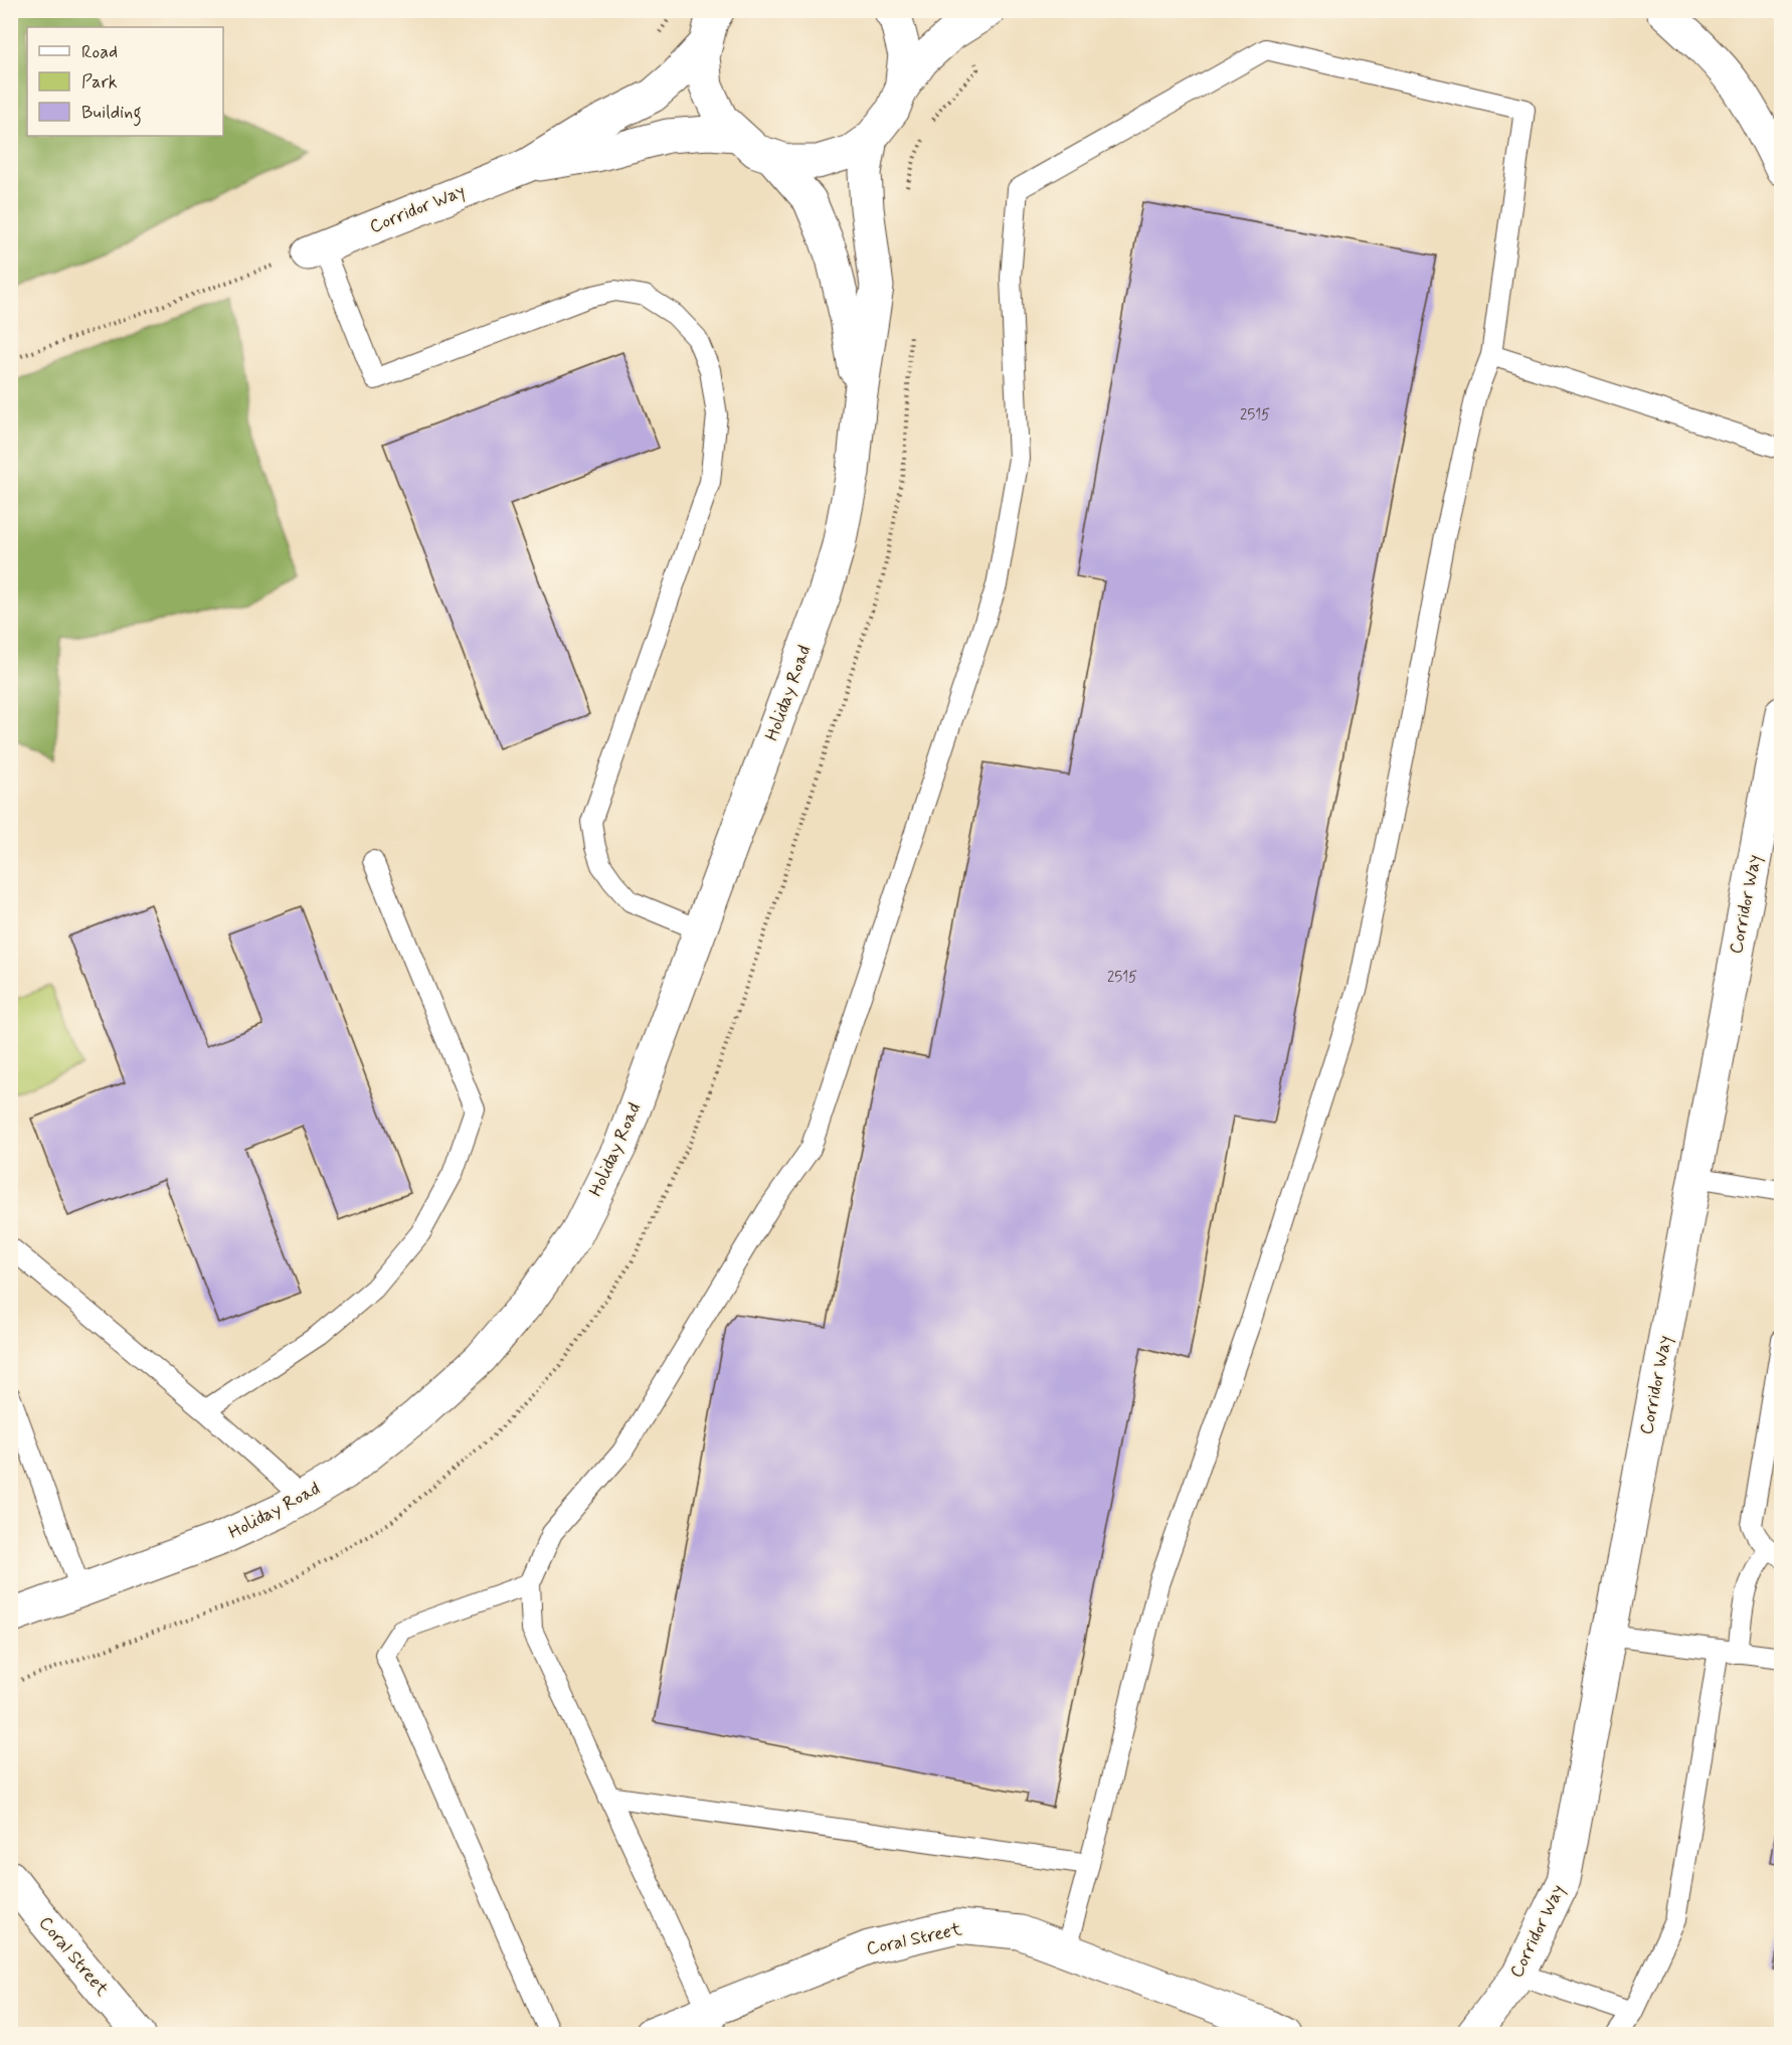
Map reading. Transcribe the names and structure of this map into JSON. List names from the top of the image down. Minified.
{"streets":{"street":["Corridor Way","Holiday Road","Coral Street"]},"crossings":[["Corridor Way","Holiday Road"]],"house_numbers":["2515","2515"],"legend":["Road","Park","Building"]}
